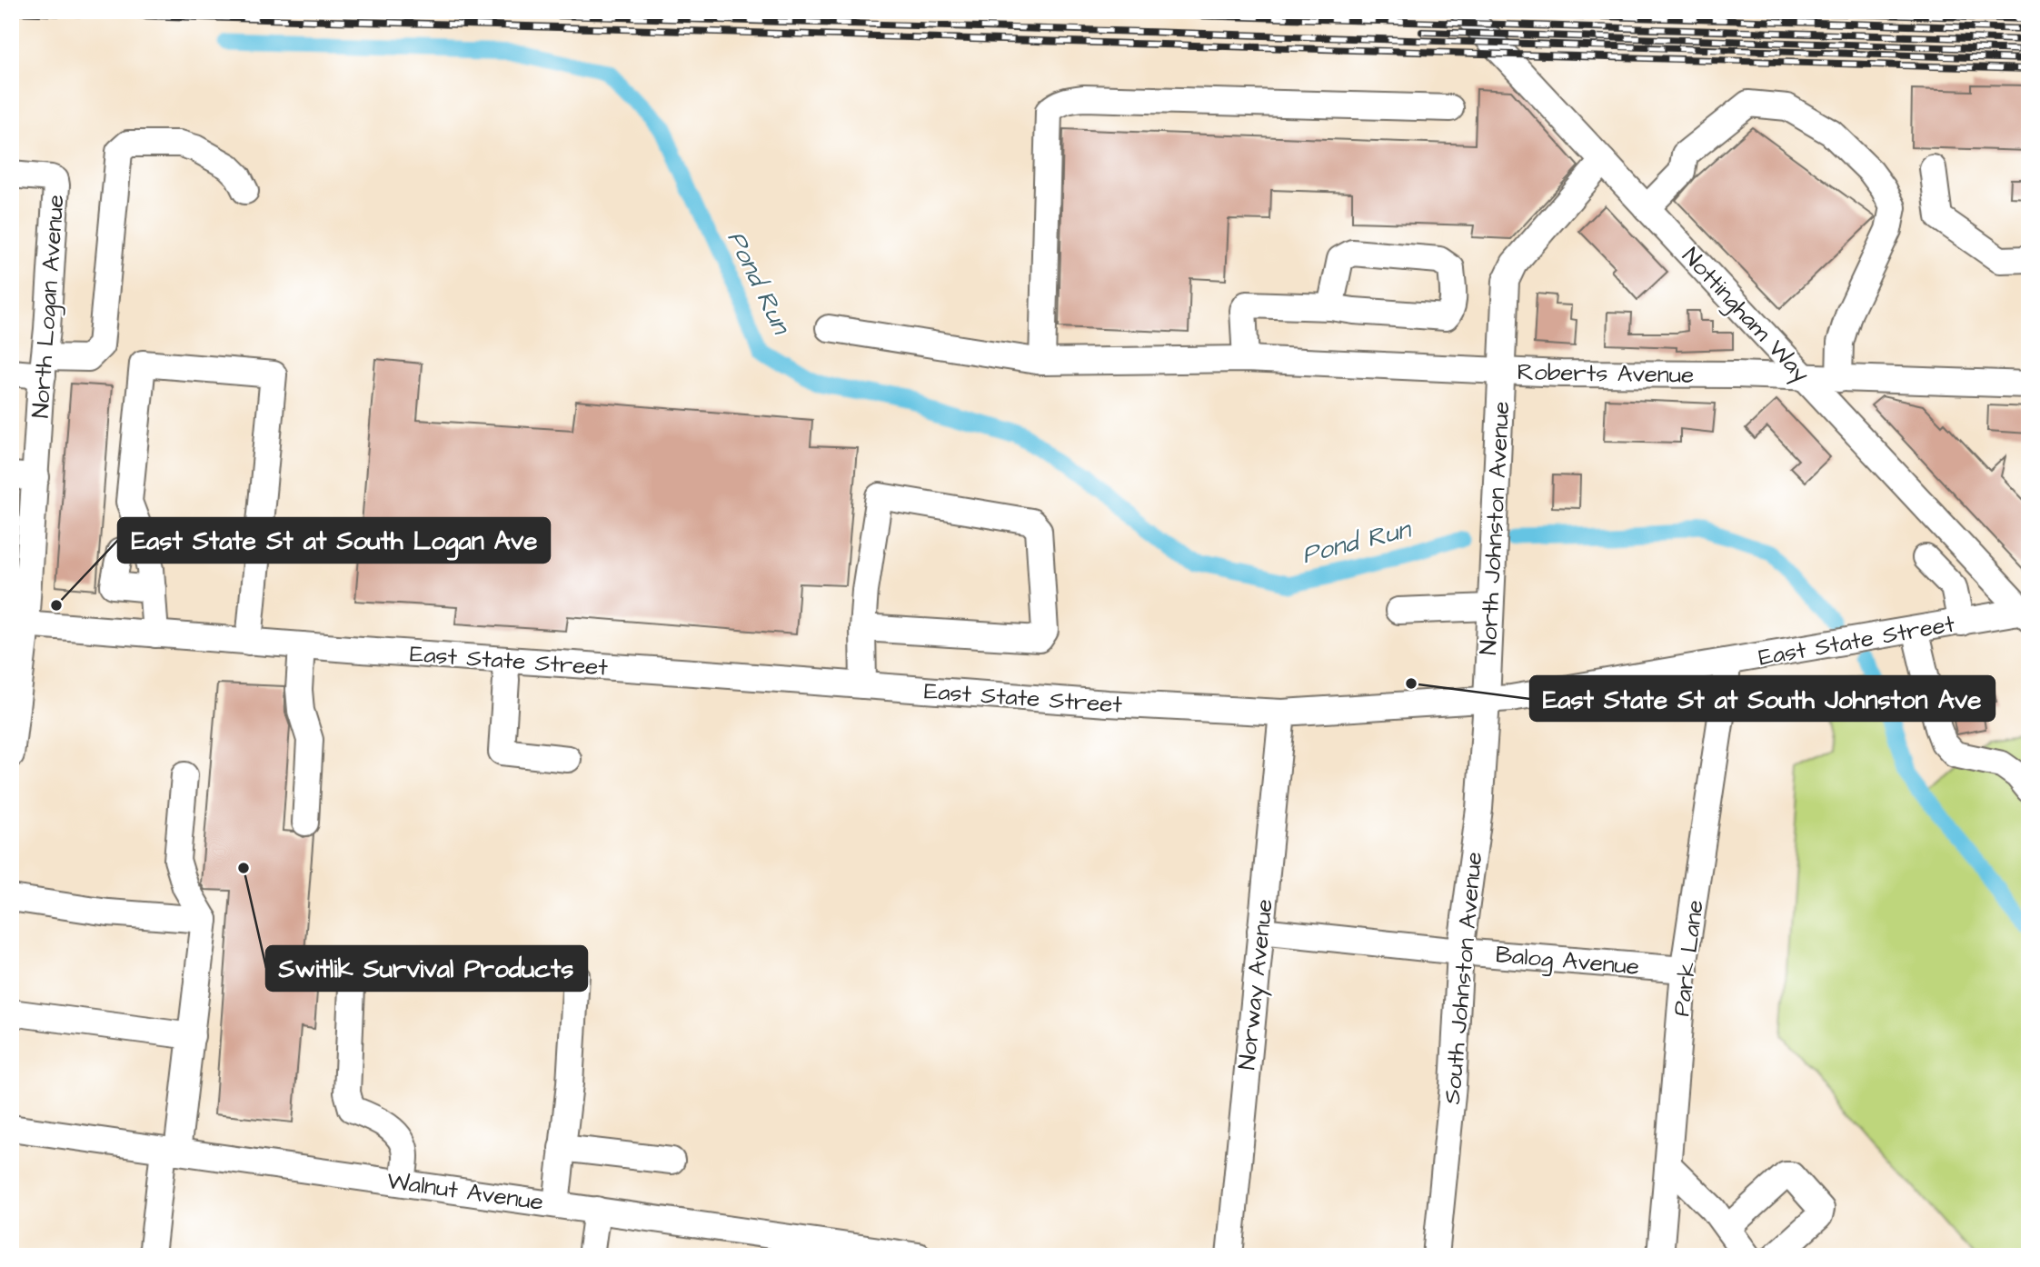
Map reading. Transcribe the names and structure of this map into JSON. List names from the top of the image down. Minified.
{"streets":{"street":["North Logan Avenue","Nottingham Way","Roberts Avenue","North Johnston Avenue","East State Street","Park Lane","Balog Avenue","South Johnston Avenue","Norway Avenue","Walnut Avenue"]},"crossings":[["North Logan Avenue","East State Street"],["Nottingham Way","Roberts Avenue"],["Nottingham Way","North Johnston Avenue"],["Nottingham Way","East State Street"],["Roberts Avenue","North Johnston Avenue"],["North Johnston Avenue","East State Street"],["North Johnston Avenue","South Johnston Avenue"],["East State Street","Park Lane"],["East State Street","South Johnston Avenue"],["East State Street","Norway Avenue"],["Park Lane","Balog Avenue"],["Balog Avenue","South Johnston Avenue"],["Balog Avenue","Norway Avenue"]],"water":["Pond Run"],"places":["East State St at South Logan Ave","East State St at South Johnston Ave","Switlik Survival Products"]}
